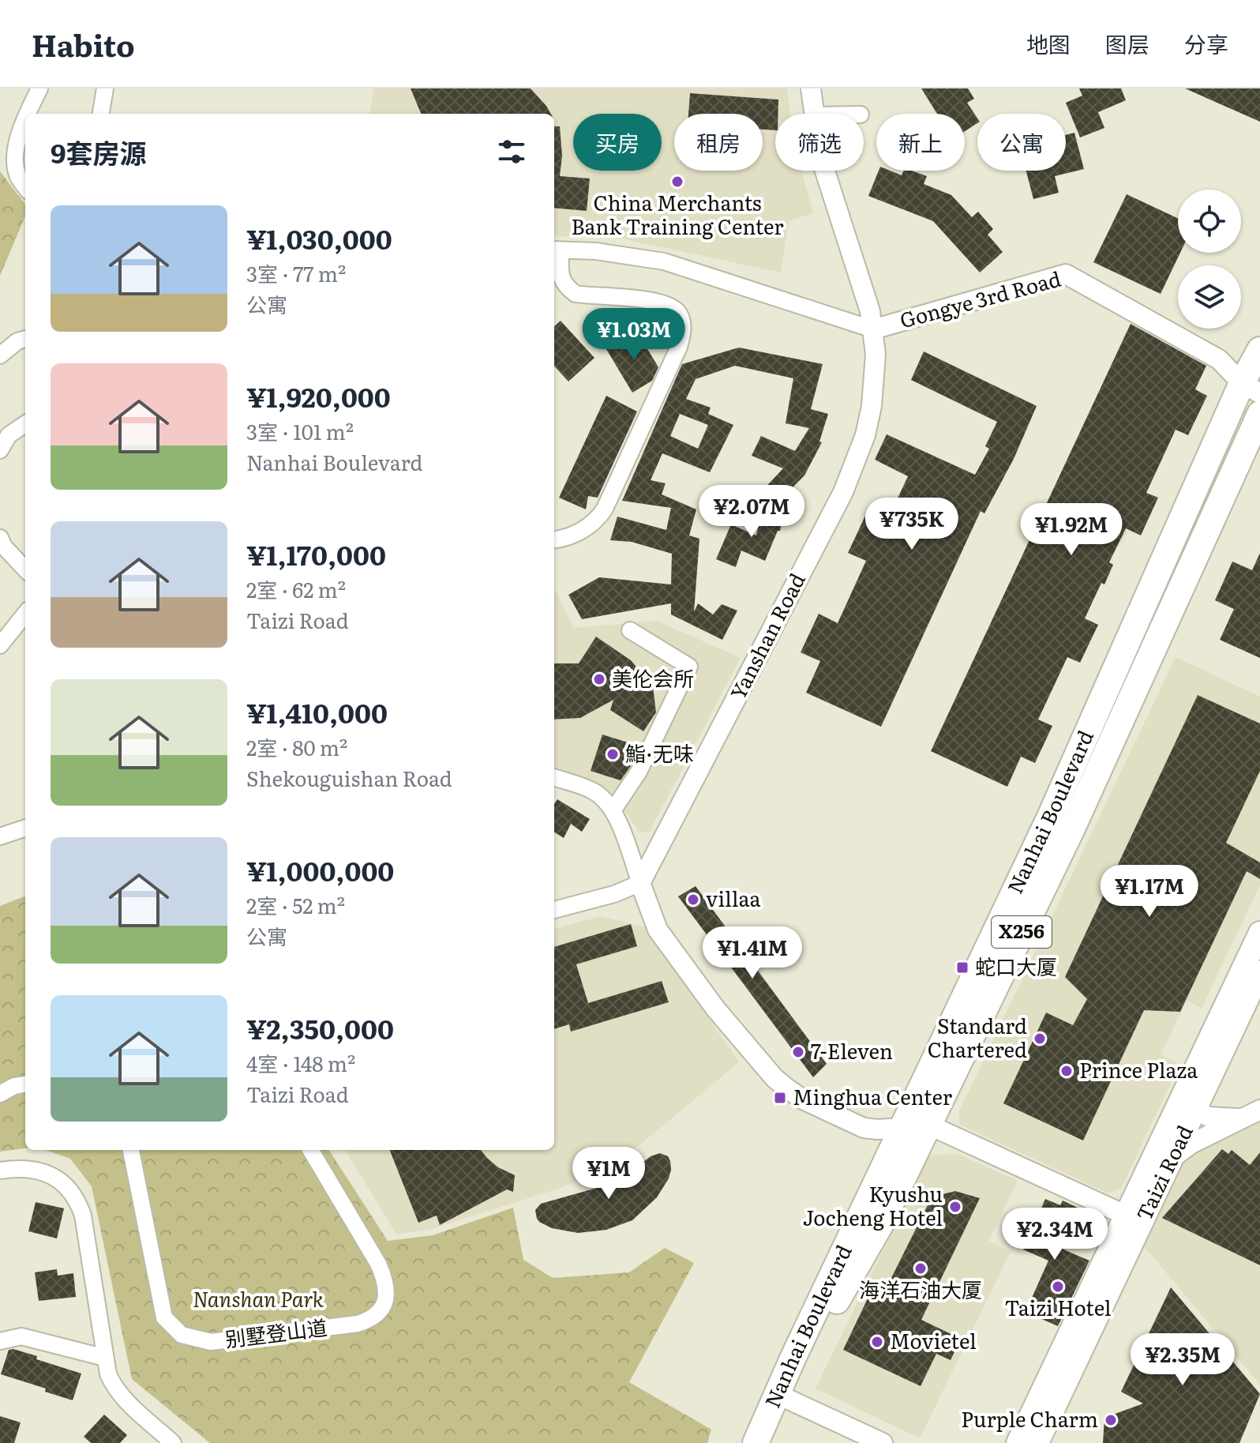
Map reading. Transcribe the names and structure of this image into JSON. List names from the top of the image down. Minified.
{"streets":{"main road":["Nanhai Boulevard","X256","Taizi Road"],"street":["Gongye 3rd Road","Yanshan Road","别墅登山道"]},"crossings":[["Gongye 3rd Road","Yanshan Road"],["Gongye 3rd Road","Nanhai Boulevard"]],"parks":["Nanshan Park"],"places":{"other":["China Merchants Bank Training Center","美伦会所","鮨·无味","villaa","Standard Chartered","7-Eleven","Prince Plaza","Kyushu Jocheng Hotel","海洋石油大厦","Taizi Hotel","Movietel","Purple Charm"],"transit":["蛇口大厦","Minghua Center"]},"page":{"header":"Habito","nav":["地图","图层","分享"],"chip":["买房","租房","筛选","新上","公寓"],"heading":"9套房源","list":[{"name":"¥1,030,000","note":"3室 · 77 m² · 公寓"},{"name":"¥1,920,000","note":"3室 · 101 m² · Nanhai Boulevard"},{"name":"¥1,170,000","note":"2室 · 62 m² · Taizi Road"},{"name":"¥1,410,000","note":"2室 · 80 m² · Shekouguishan Road"},{"name":"¥1,000,000","note":"2室 · 52 m² · 公寓"},{"name":"¥2,350,000","note":"4室 · 148 m² · Taizi Road"}],"price":["¥1.03M","¥2.07M","¥735K","¥1.92M","¥1.17M","¥1.41M","¥1M","¥2.34M","¥2.35M"]}}
